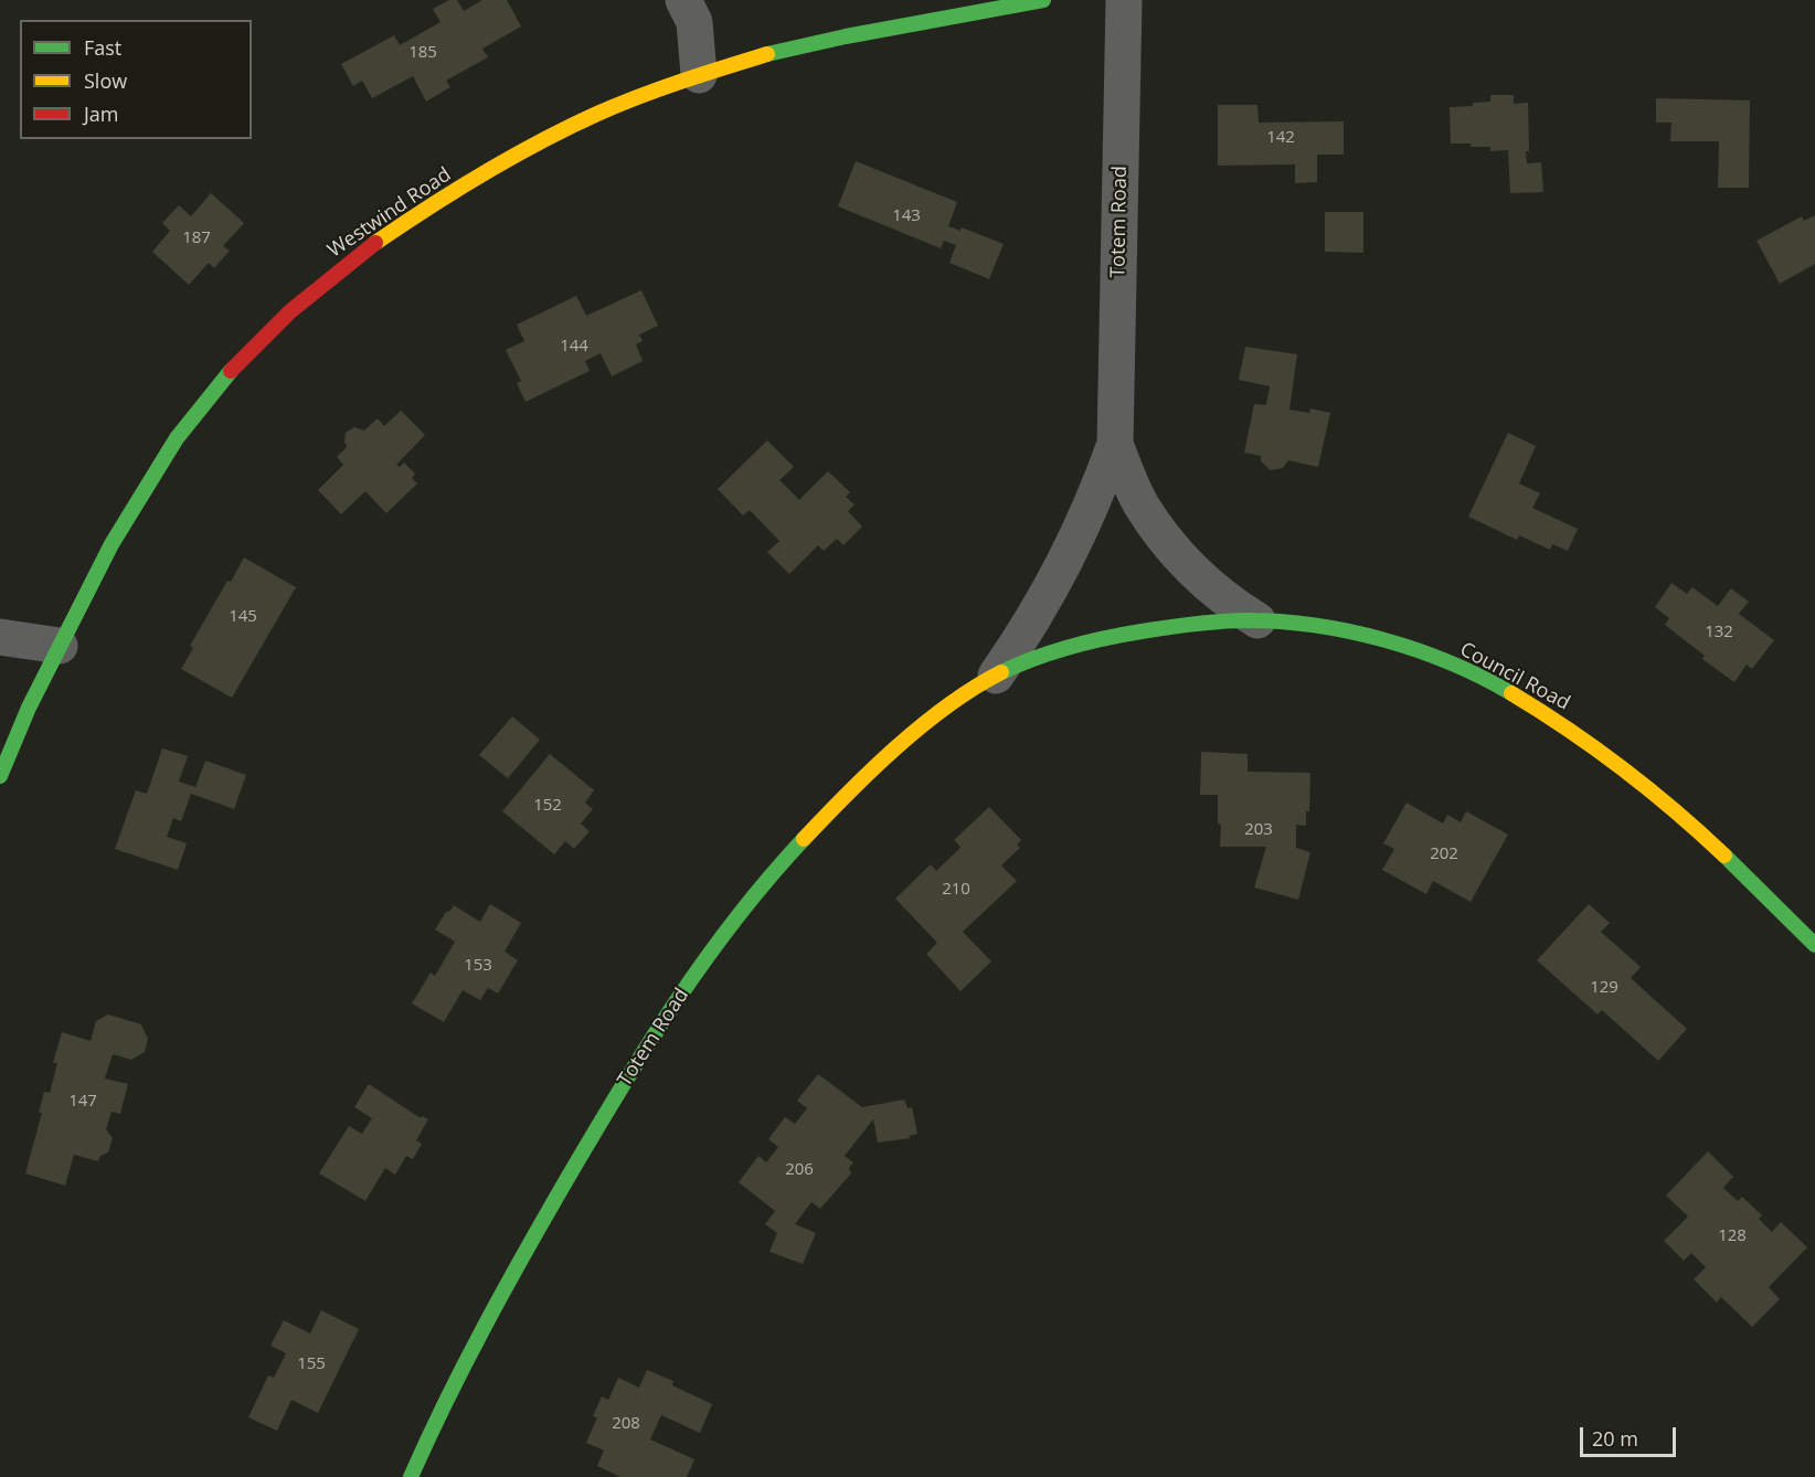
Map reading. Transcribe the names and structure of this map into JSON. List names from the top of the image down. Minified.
{"streets":{"street":["Westwind Road","Totem Road","Council Road"]},"crossings":[["Totem Road","Council Road"]],"house_numbers":["185","142","143","187","144","145","132","152","203","202","210","153","129","147","206","128","155","208"],"legend":["Fast","Slow","Jam"],"scale_bar":"20 m"}
